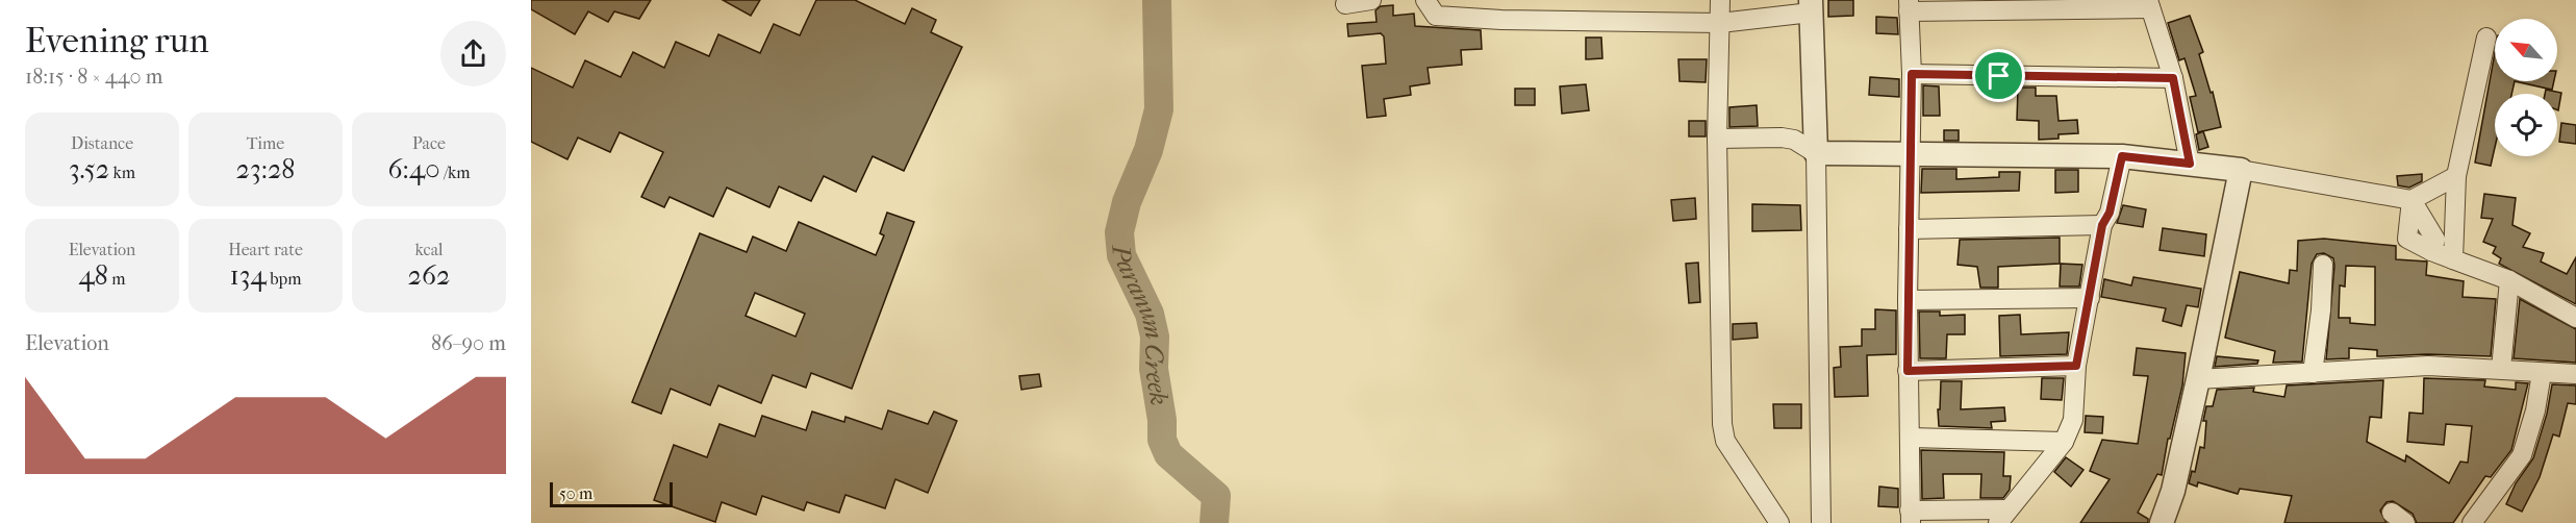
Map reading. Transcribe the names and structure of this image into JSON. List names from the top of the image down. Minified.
{"water":["Paranum Creek"],"scale_bar":"50 m","north":"top left","page":{"heading":["Evening run","18:15 · 8 × 440 m"],"stats":[["Distance","3.52 km"],["Time","23:28"],["Pace","6:40 /km"],["Elevation","48 m"],["Heart rate","134 bpm"],["kcal","262"]],"chart":["Elevation","86–90 m"],"scale":"50 m"}}
